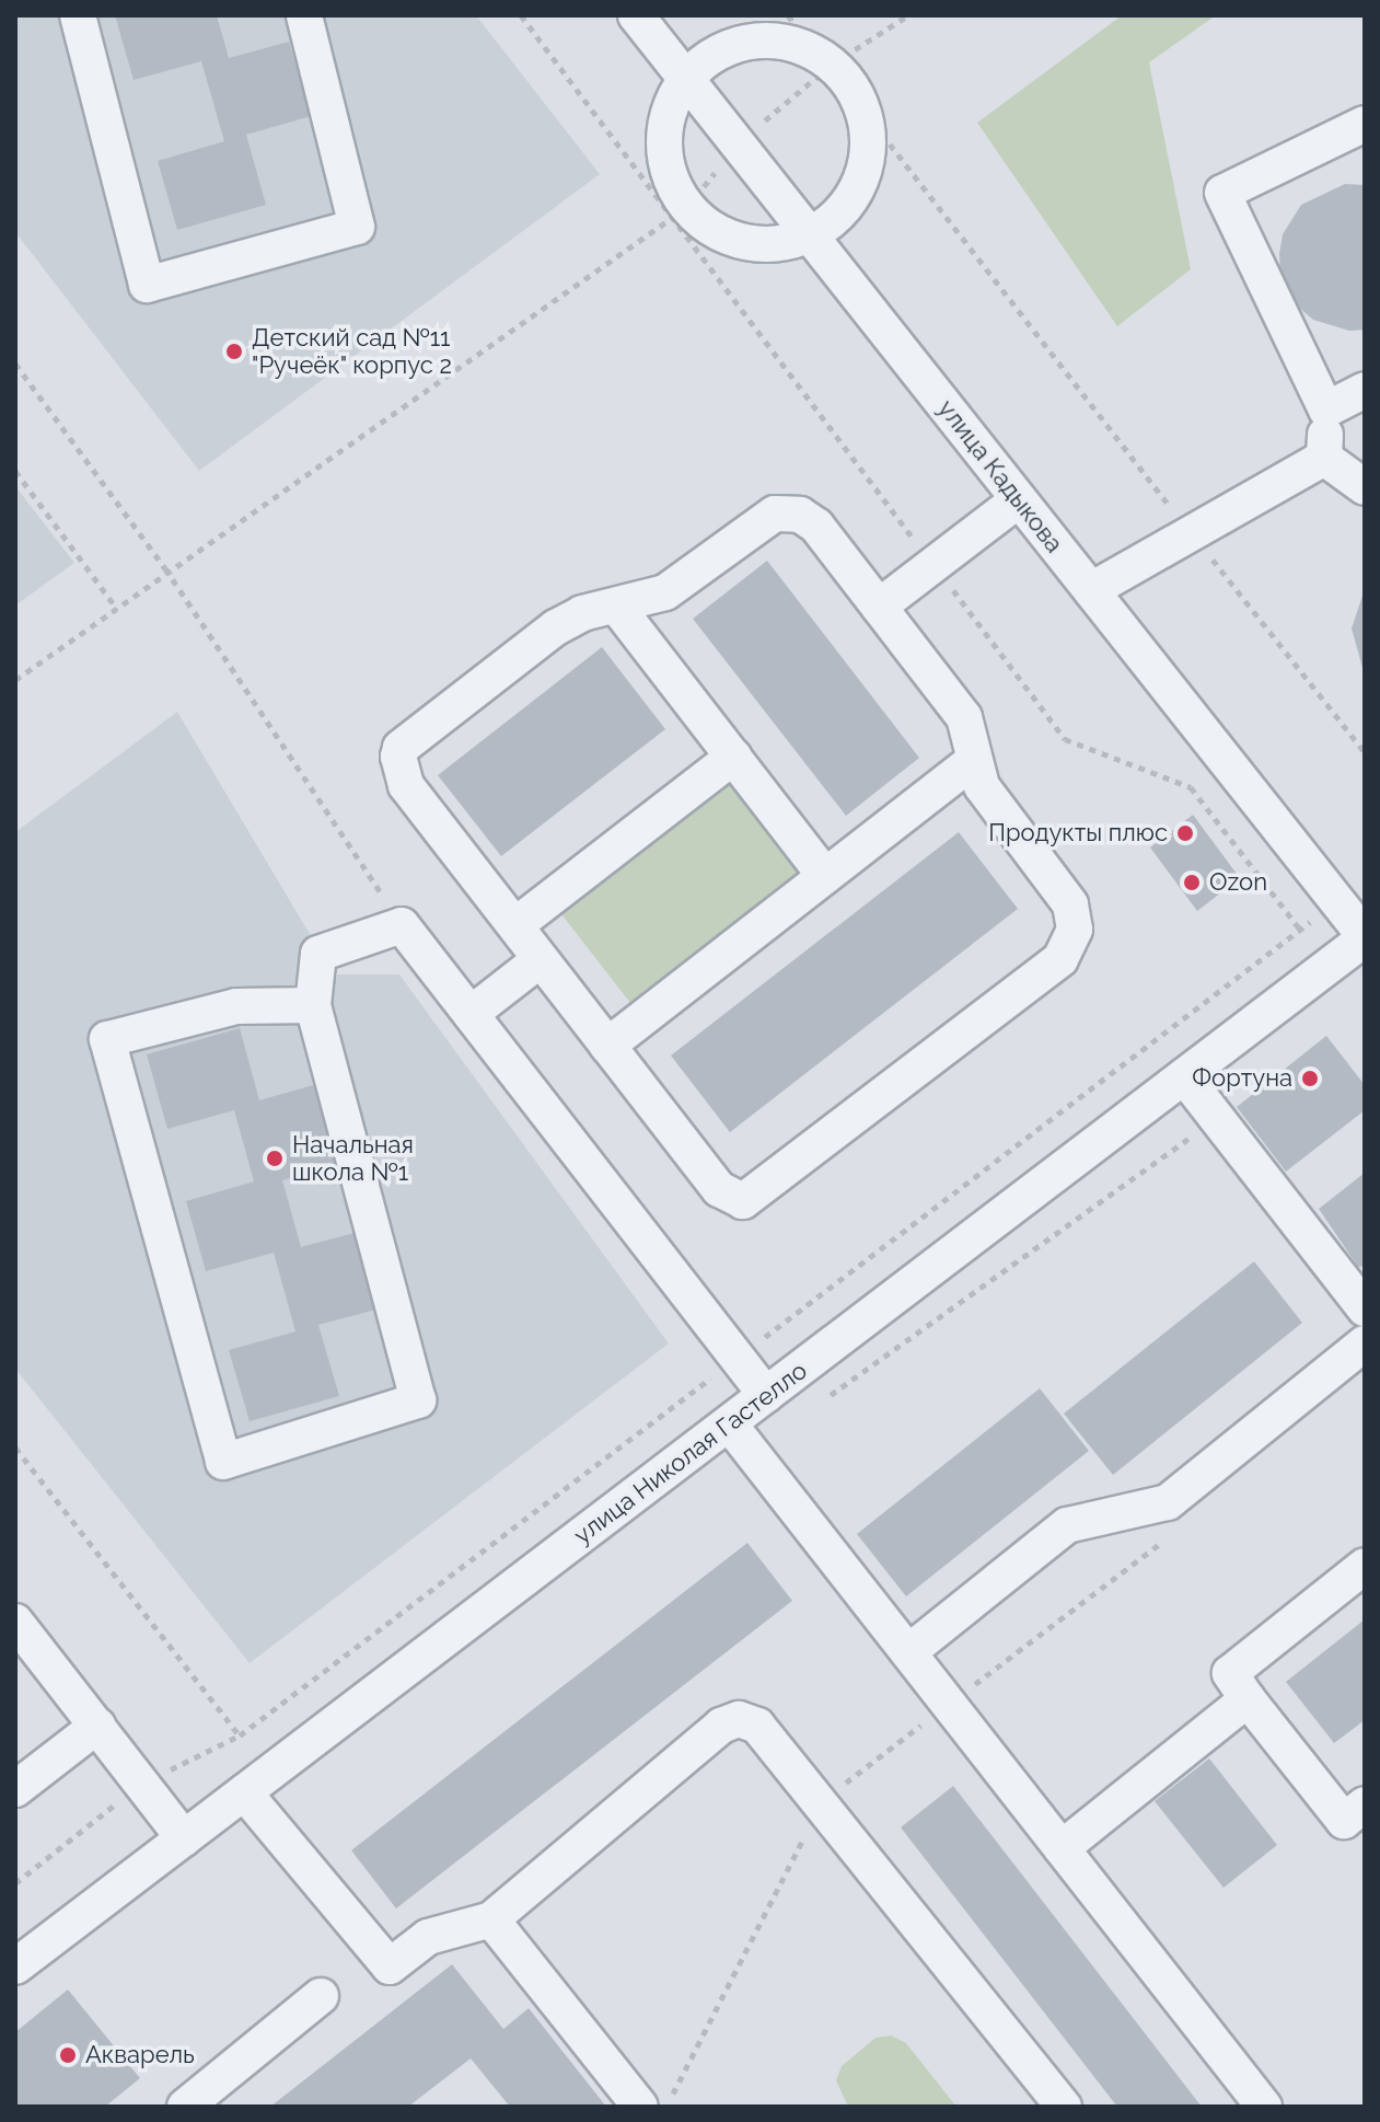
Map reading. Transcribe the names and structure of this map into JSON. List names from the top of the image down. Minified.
{"streets":{"street":["улица Кадыкова","улица Николая Гастелло"]},"crossings":[["улица Кадыкова","улица Николая Гастелло"]],"places":["Детский сад №11 \"Ручеёк\" корпус 2","Продукты плюс","Ozon","Фортуна","Начальная школа №1","Акварель"]}
